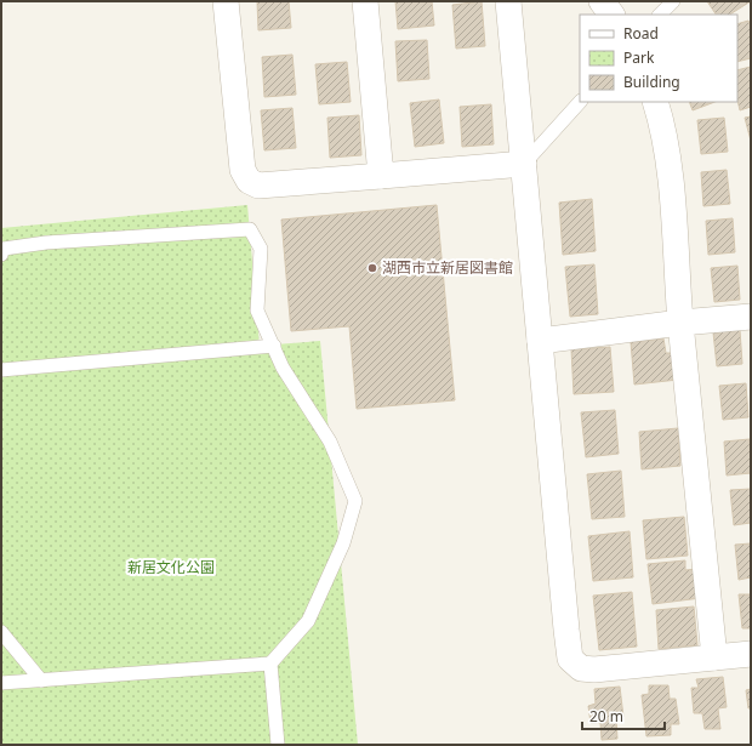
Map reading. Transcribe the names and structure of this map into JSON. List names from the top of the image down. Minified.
{"parks":["新居文化公園"],"places":["湖西市立新居図書館"],"legend":["Road","Park","Building"],"scale_bar":"20 m"}
